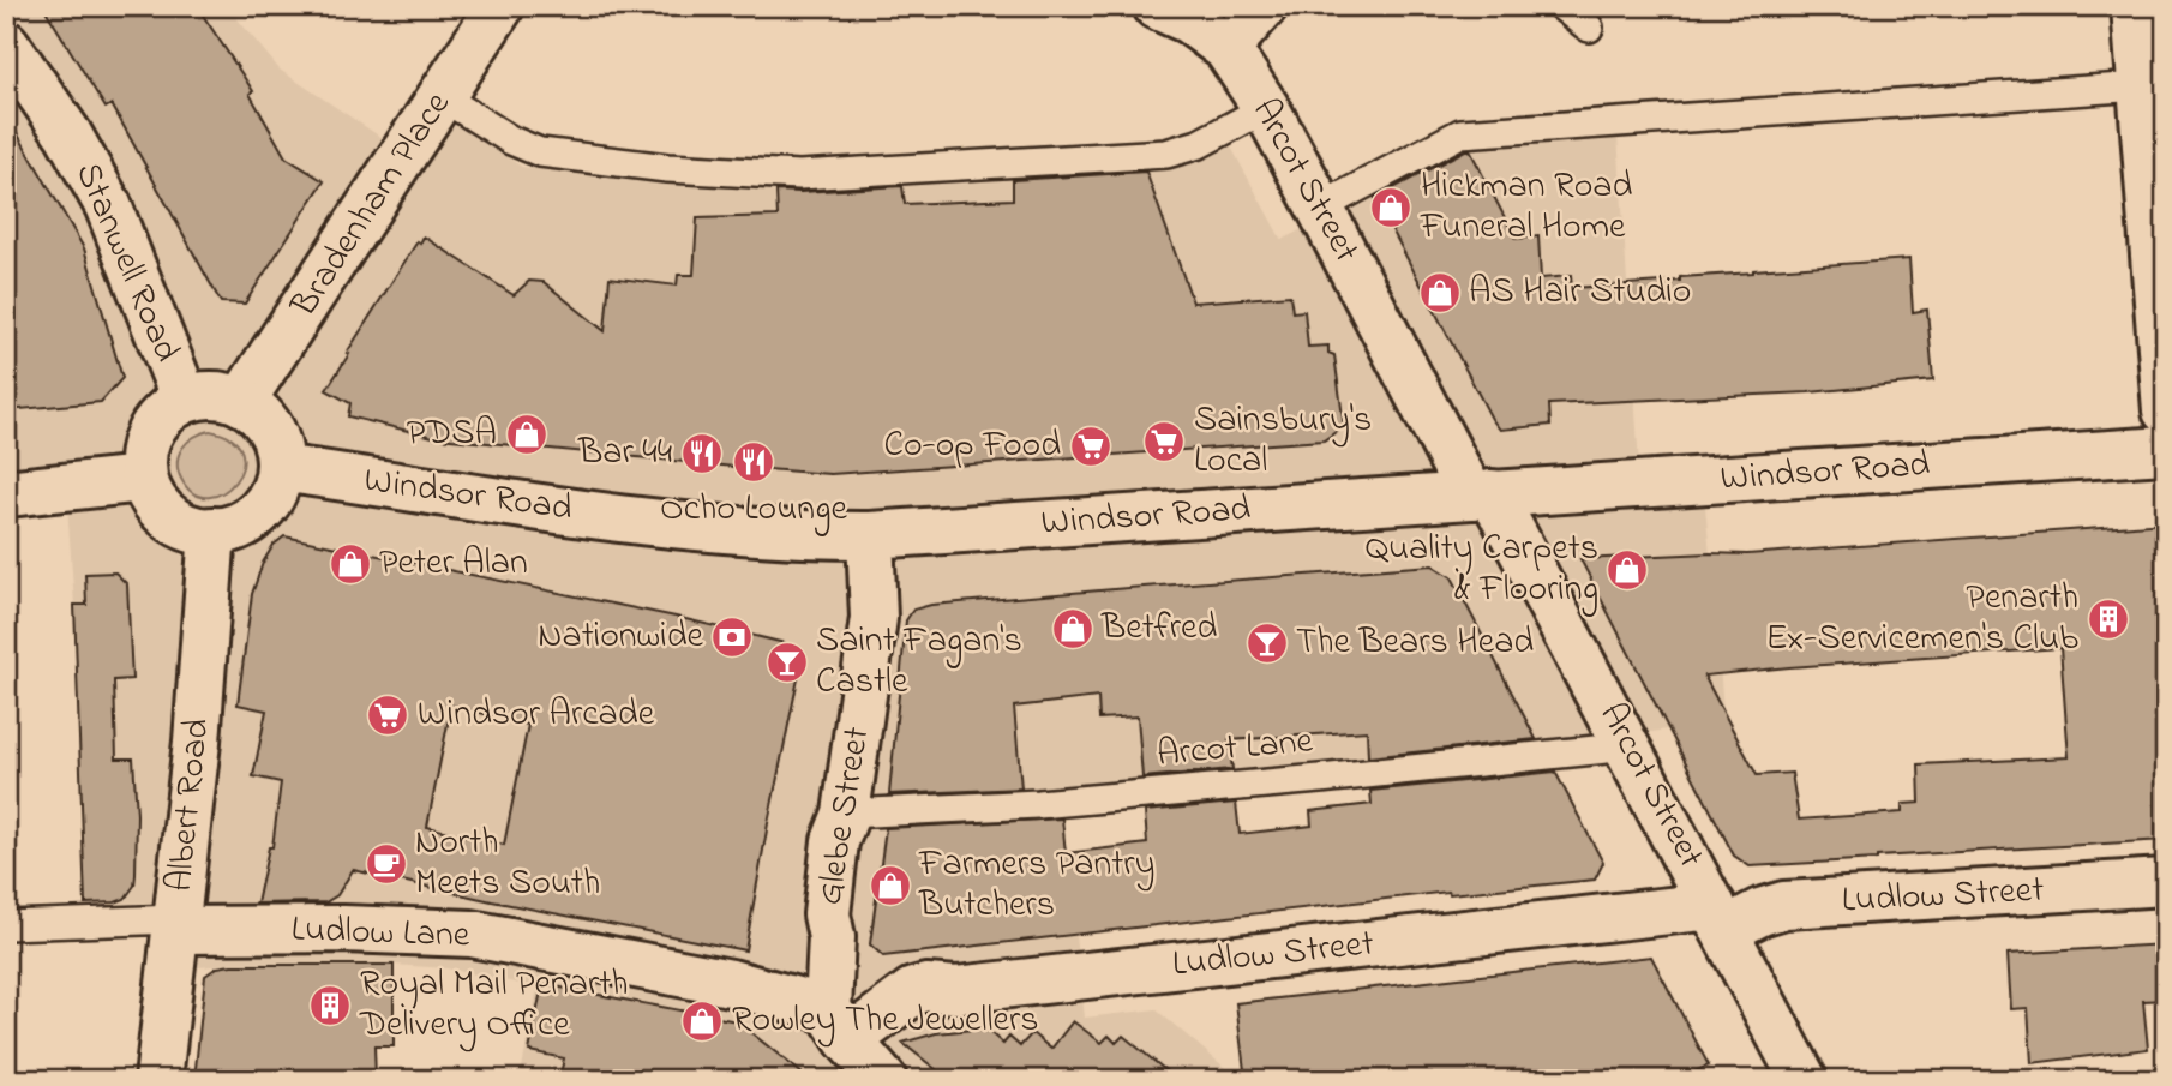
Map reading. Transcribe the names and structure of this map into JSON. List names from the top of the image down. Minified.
{"streets":{"street":["Arcot Street","Bradenham Place","Stanwell Road","Windsor Road","Albert Road","Glebe Street","Ludlow Street","Ludlow Lane"],"lane":["Arcot Lane"]},"crossings":[["Arcot Street","Windsor Road"],["Arcot Street","Arcot Lane"],["Arcot Street","Ludlow Street"],["Bradenham Place","Stanwell Road"],["Bradenham Place","Windsor Road"],["Bradenham Place","Albert Road"],["Stanwell Road","Windsor Road"],["Stanwell Road","Albert Road"],["Windsor Road","Albert Road"],["Windsor Road","Glebe Street"],["Arcot Lane","Glebe Street"],["Albert Road","Ludlow Lane"],["Glebe Street","Ludlow Street"],["Glebe Street","Ludlow Lane"],["Ludlow Street","Ludlow Lane"]],"places":{"shop":["Hickman Road Funeral Home","AS Hair Studio","PDSA","Peter Alan","Quality Carpets & Flooring","Betfred","Farmers Pantry Butchers","Rowley The Jewellers"],"supermarket":["Sainsbury's Local","Co-op Food","Windsor Arcade"],"restaurant":["Bar 44","Ocho Lounge"],"building":["Penarth Ex-Servicemen's Club","Royal Mail Penarth Delivery Office"],"bank":["Nationwide"],"bar":["The Bears Head","Saint Fagan's Castle"],"cafe":["North Meets South"]}}
